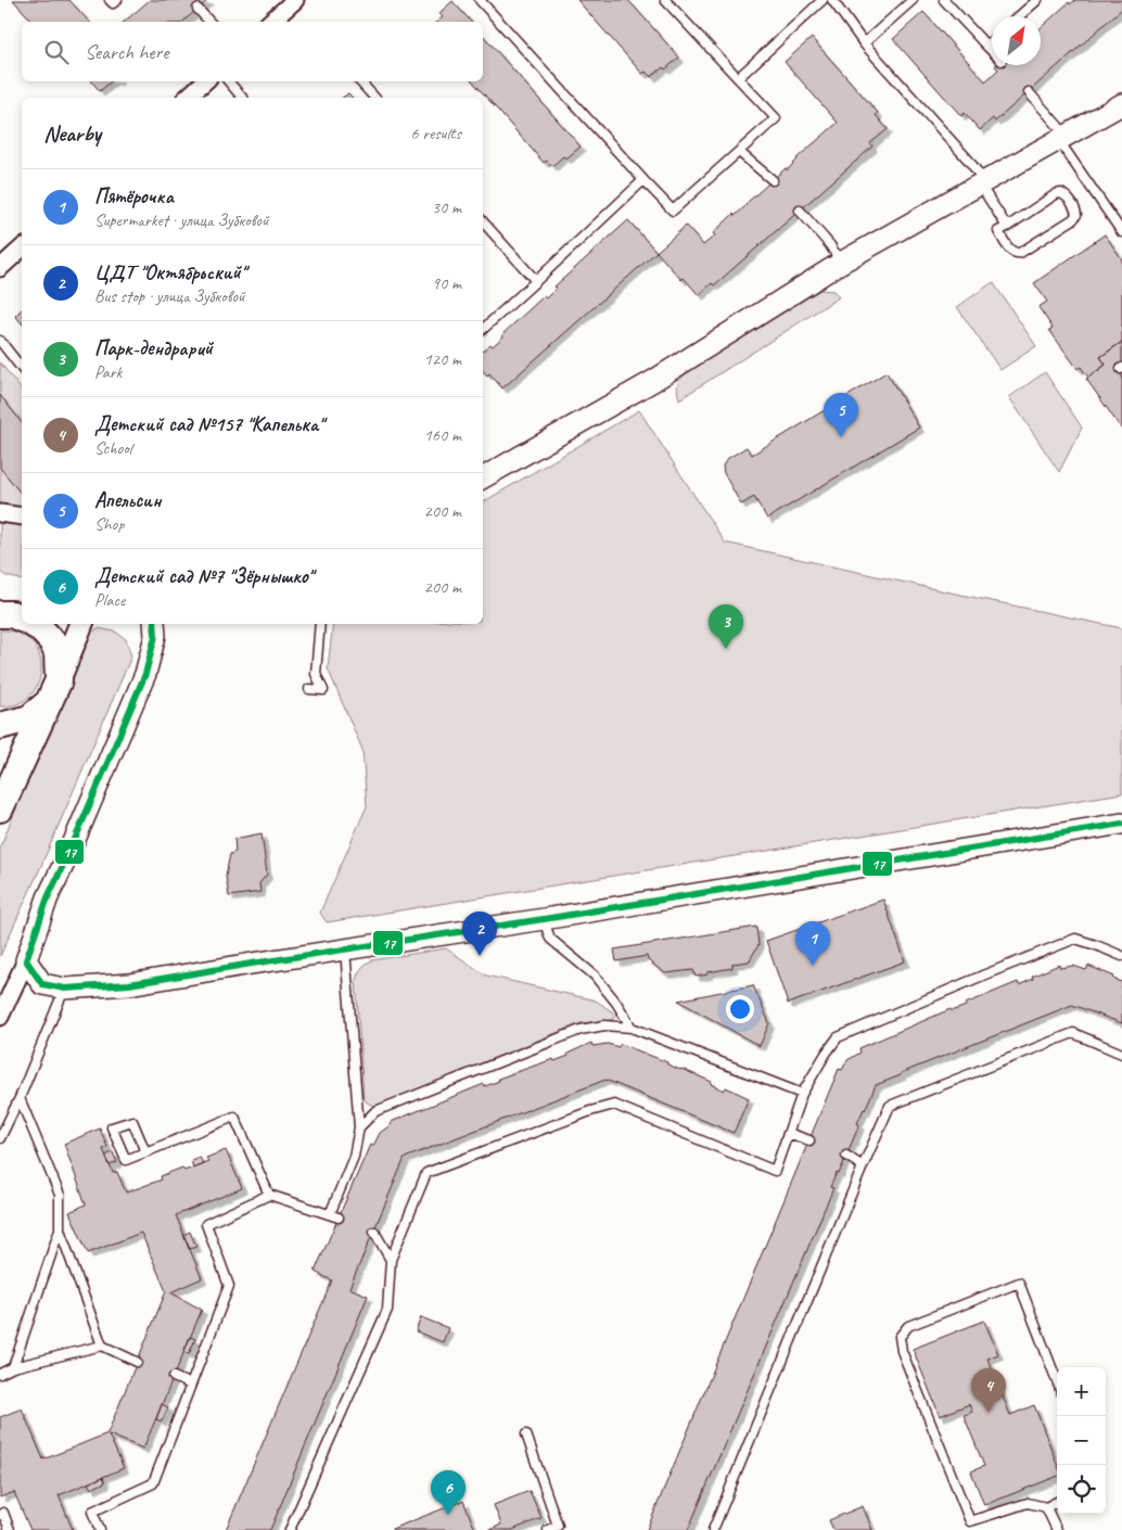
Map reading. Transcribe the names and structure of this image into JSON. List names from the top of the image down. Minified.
{"lines":["transit line 17"],"north":"top right","page":{"search":"Search here","heading":["Nearby","6 results"],"list":[{"mark":"1","name":"Пятёрочка","note":"Supermarket · улица Зубковой","value":"30 m"},{"mark":"2","name":"ЦДТ \"Октябрьский\"","note":"Bus stop · улица Зубковой","value":"90 m"},{"mark":"3","name":"Парк-дендрарий","note":"Park","value":"120 m"},{"mark":"4","name":"Детский сад №157 \"Капелька\"","note":"School","value":"160 m"},{"mark":"5","name":"Апельсин","note":"Shop","value":"200 m"},{"mark":"6","name":"Детский сад №7 \"Зёрнышко\"","note":"Place","value":"200 m"}],"pins":["5","3","2","1","4","6"],"map_buttons":["+","−"]}}
